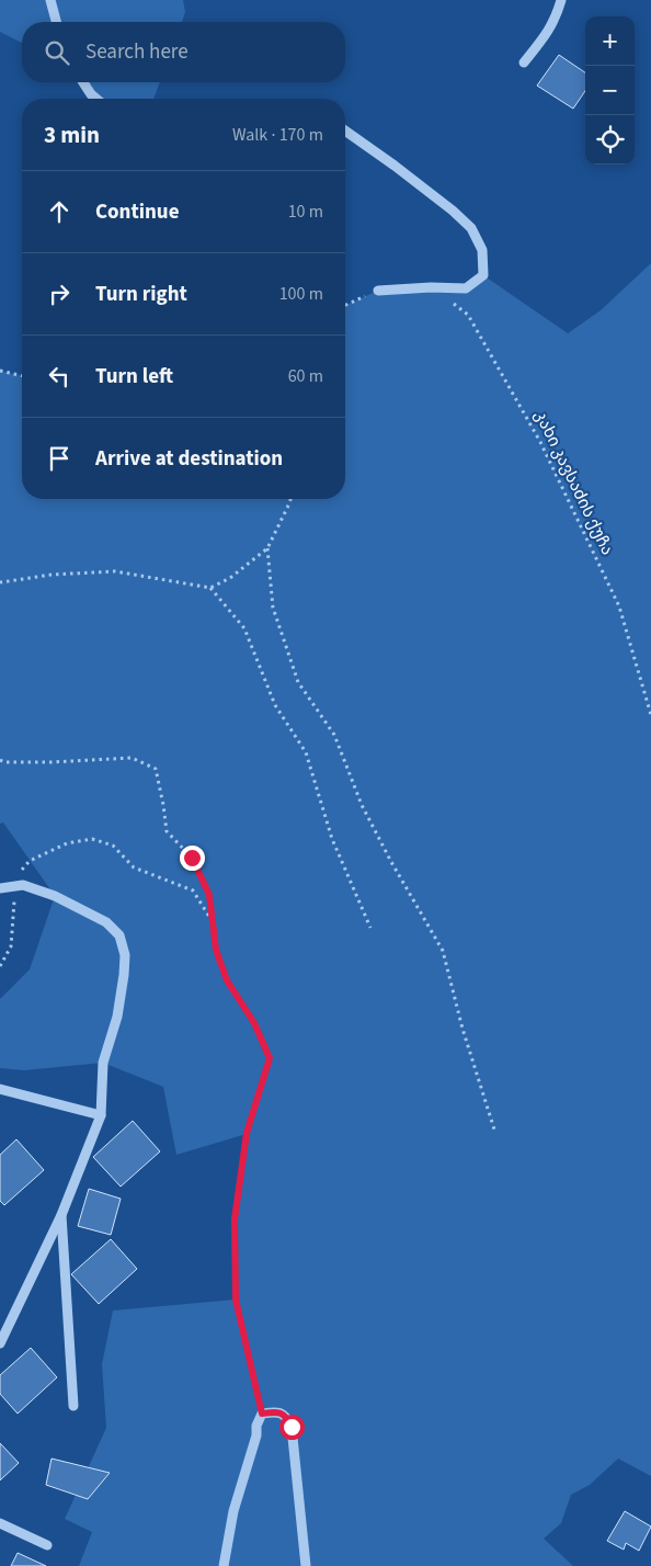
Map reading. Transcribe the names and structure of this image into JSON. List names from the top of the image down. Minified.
{"streets":{"path":["კახი კავსაძის ქუჩა"]},"page":{"map_buttons":["+","−"],"search":"Search here","heading":["3 min","Walk · 170 m"],"list":[["Continue","10 m"],["Turn right","100 m"],["Turn left","60 m"],"Arrive at destination"]}}
